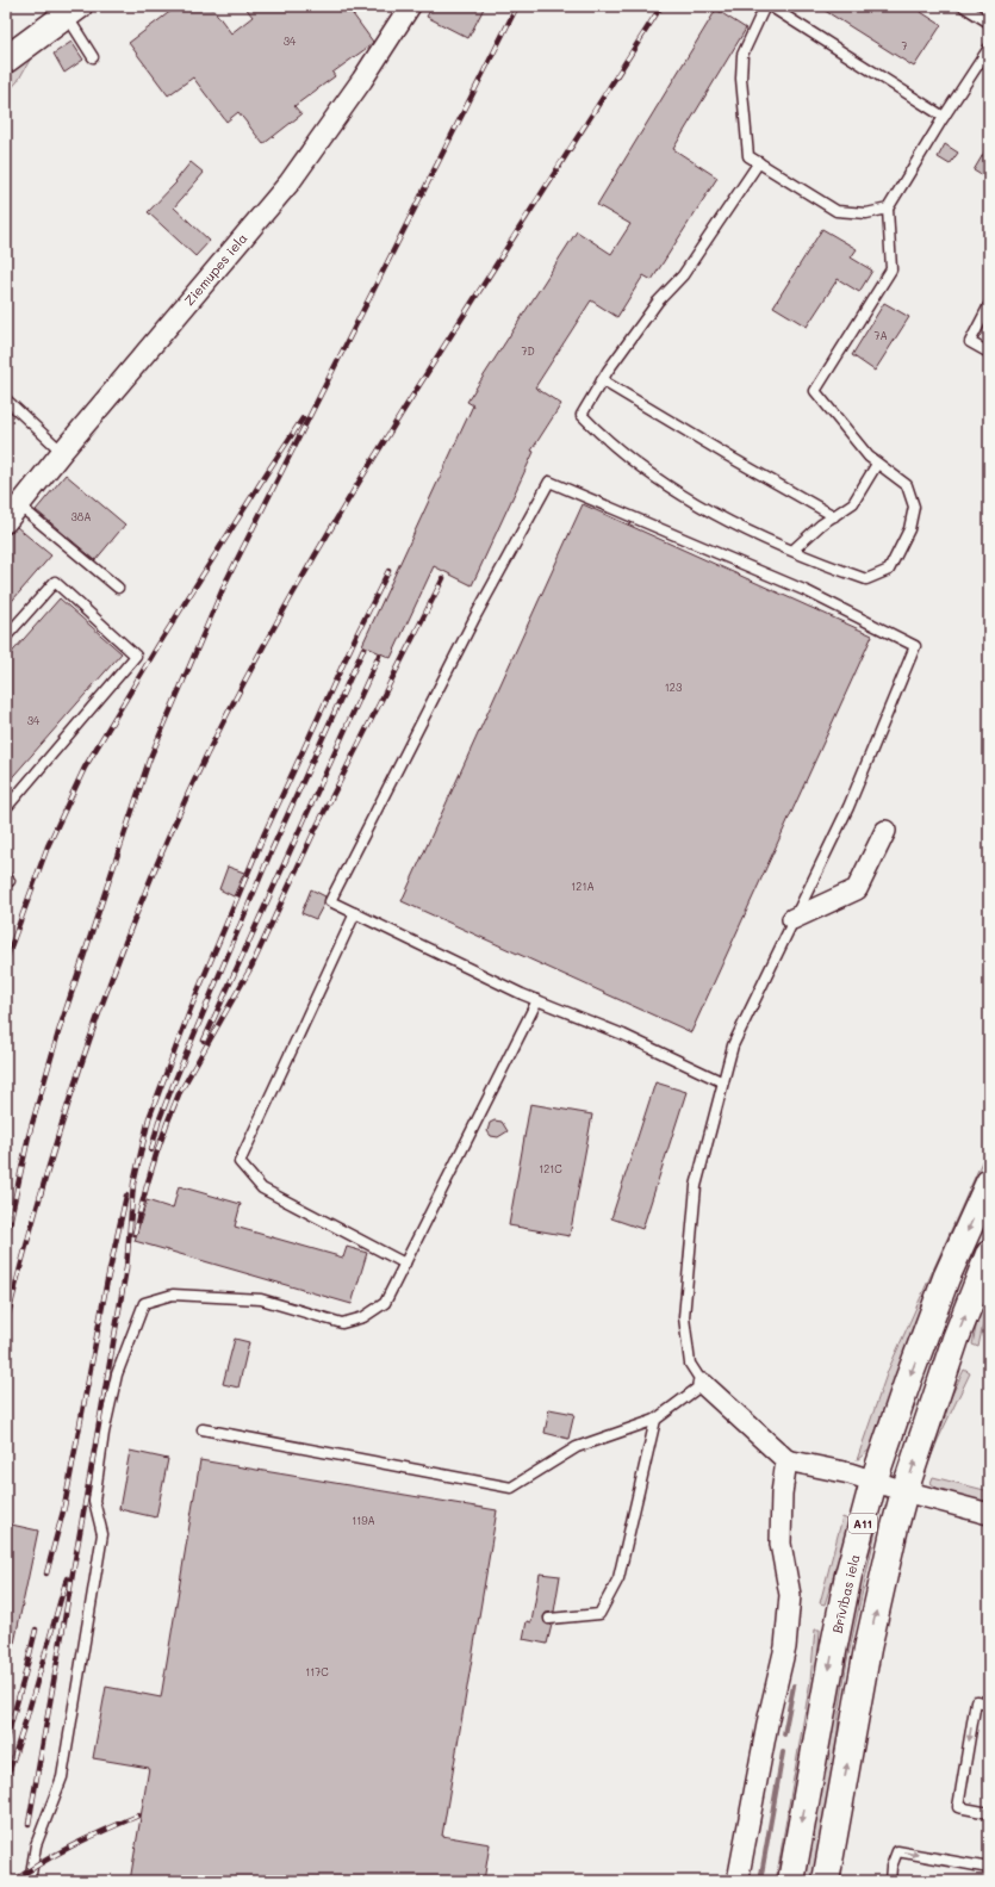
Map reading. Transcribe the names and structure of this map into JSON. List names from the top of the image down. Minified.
{"streets":{"main road":["A11","Brīvības iela"],"street":["Ziemupes iela"]},"house_numbers":["34","7","7A","7D","38A","123","34","121A","121C","119A","117C"]}
